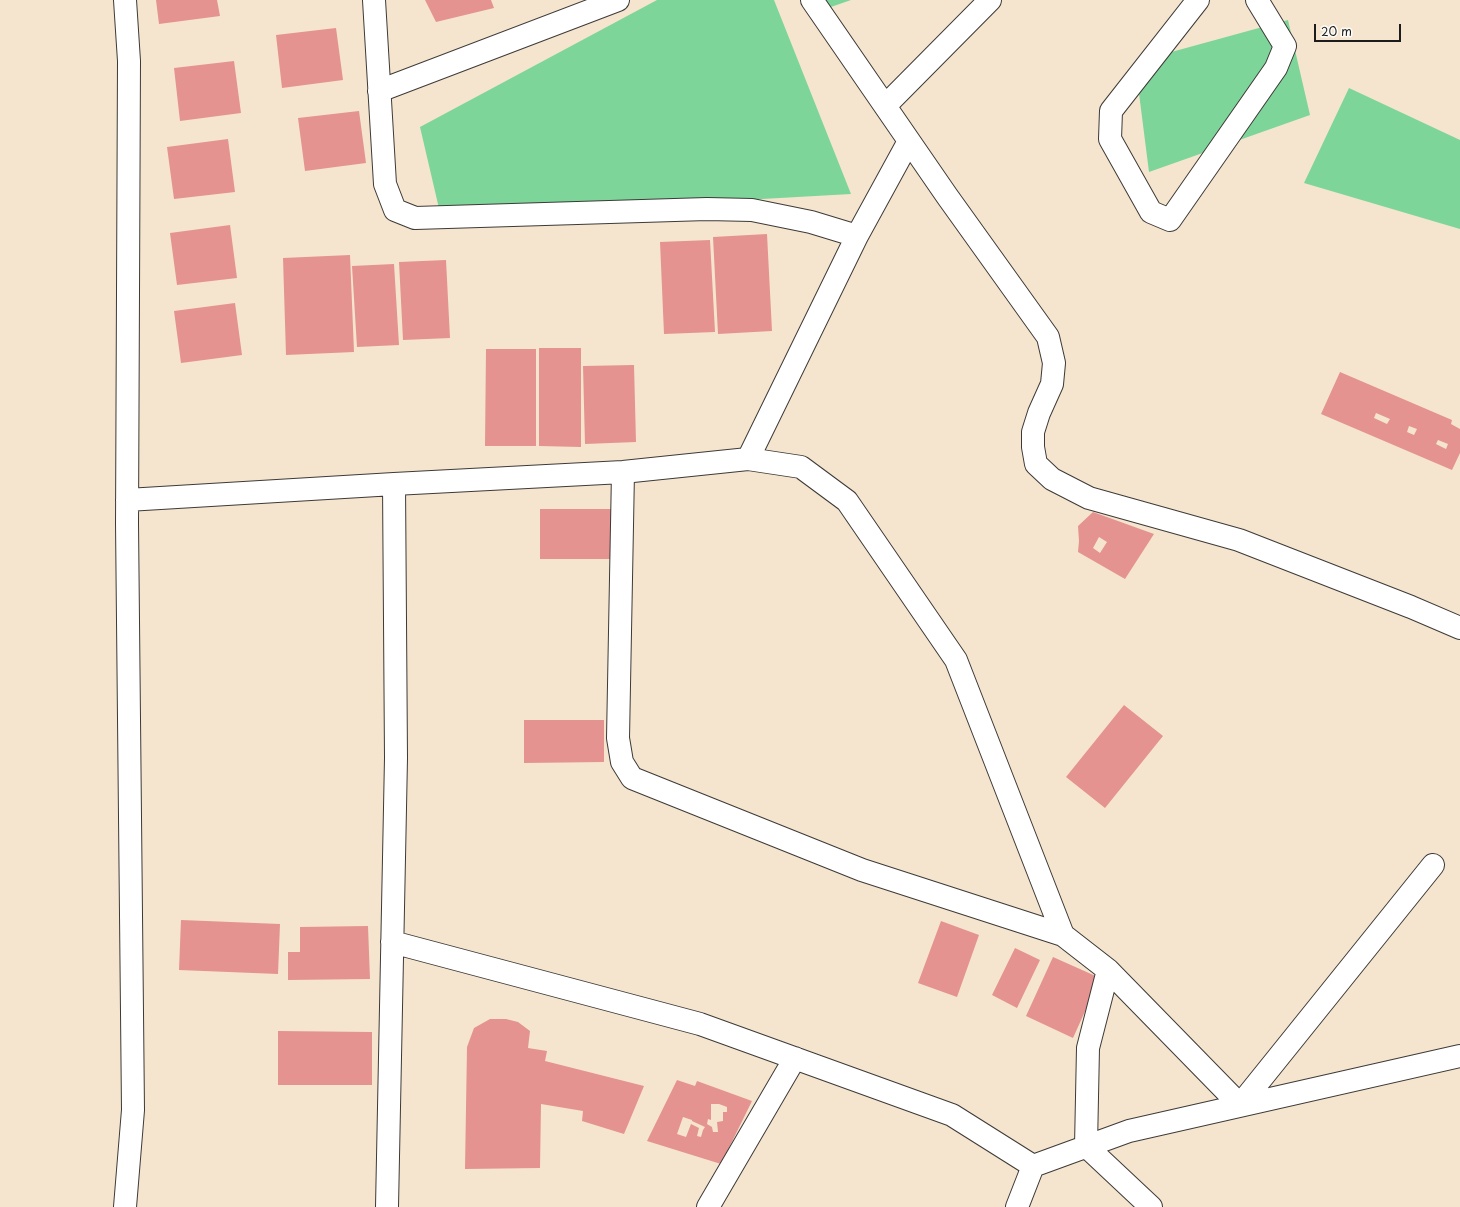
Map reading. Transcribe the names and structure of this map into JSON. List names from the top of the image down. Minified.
{"scale_bar":"20 m"}
